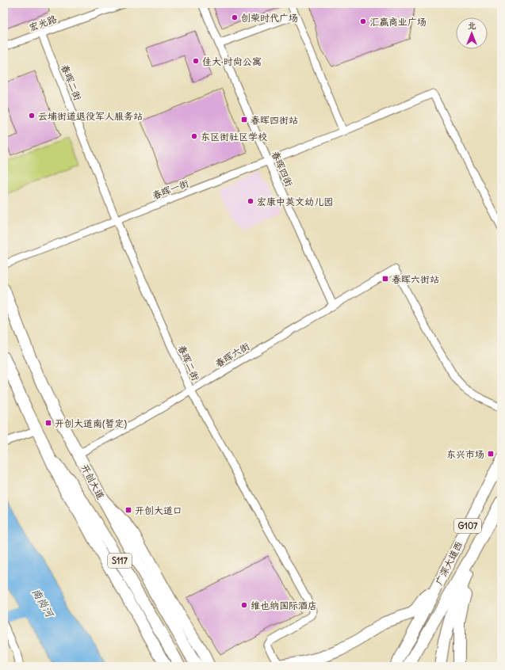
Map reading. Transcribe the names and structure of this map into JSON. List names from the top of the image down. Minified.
{"streets":{"main road":["开创大道","G107","S117","广深大道西"],"street":["宏光路","春晖二街","春晖四街","春晖一街","春晖六街"]},"crossings":[["宏光路","春晖二街"],["春晖二街","春晖一街"],["春晖二街","春晖六街"],["春晖四街","春晖一街"],["春晖四街","春晖六街"],["春晖六街","开创大道"]],"water":["南岗河"],"places":{"other":["创荣时代广场","汇赢商业广场","佳大·时尚公寓","云埔街道退役军人服务站","东区街社区学校","宏康中英文幼儿园","维也纳国际酒店"],"transit":["春晖四街站","春晖六街站","开创大道南(暂定)","东兴市场","开创大道口"]},"north":"top"}
